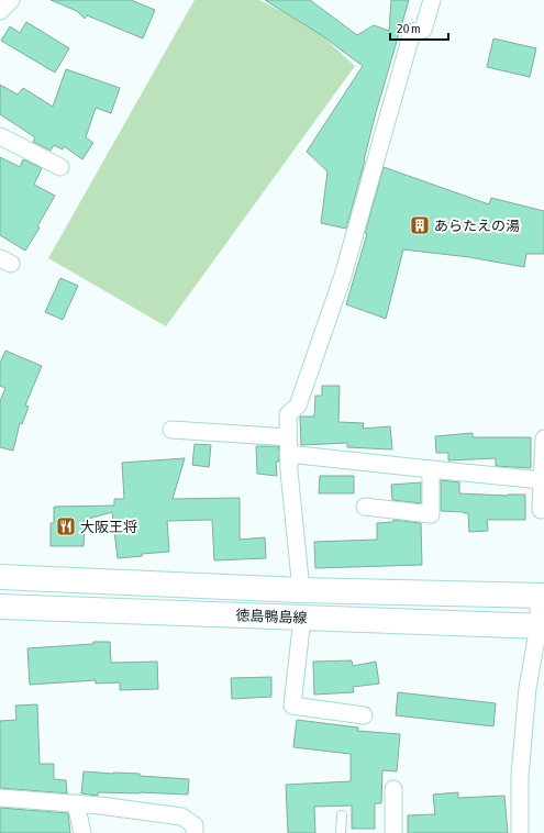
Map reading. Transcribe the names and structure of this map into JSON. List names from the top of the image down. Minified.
{"streets":{"main road":["徳島鴨島線"]},"places":{"building":["あらたえの湯"],"restaurant":["大阪王将"]},"scale_bar":"20 m"}
